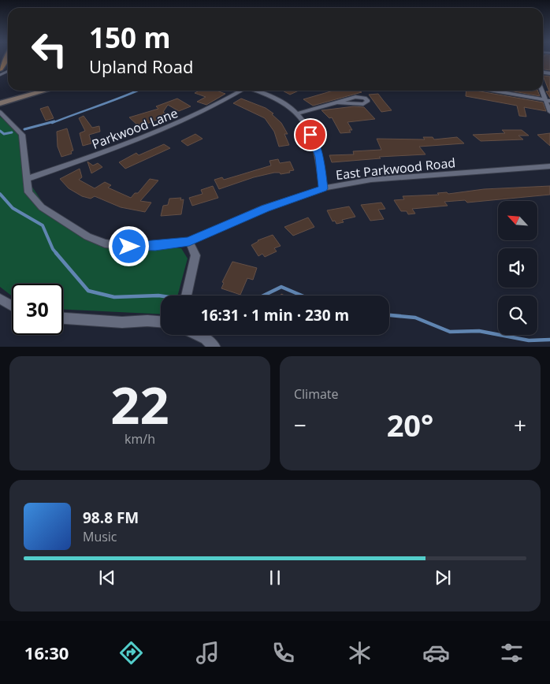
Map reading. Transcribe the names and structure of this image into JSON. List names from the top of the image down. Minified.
{"streets":{"street":["Parkwood Lane","East Parkwood Road"]},"crossings":[["Parkwood Lane","East Parkwood Road"]],"north":"top left","page":{"turn":["150 m","Upland Road"],"limit":"30","trip":"16:31 · 1 min · 230 m","tile":[["22","km/h"],"Climate"],"heat":["−","20°","+"],"song":["98.8 FM","Music"],"tabs":"16:30"}}
